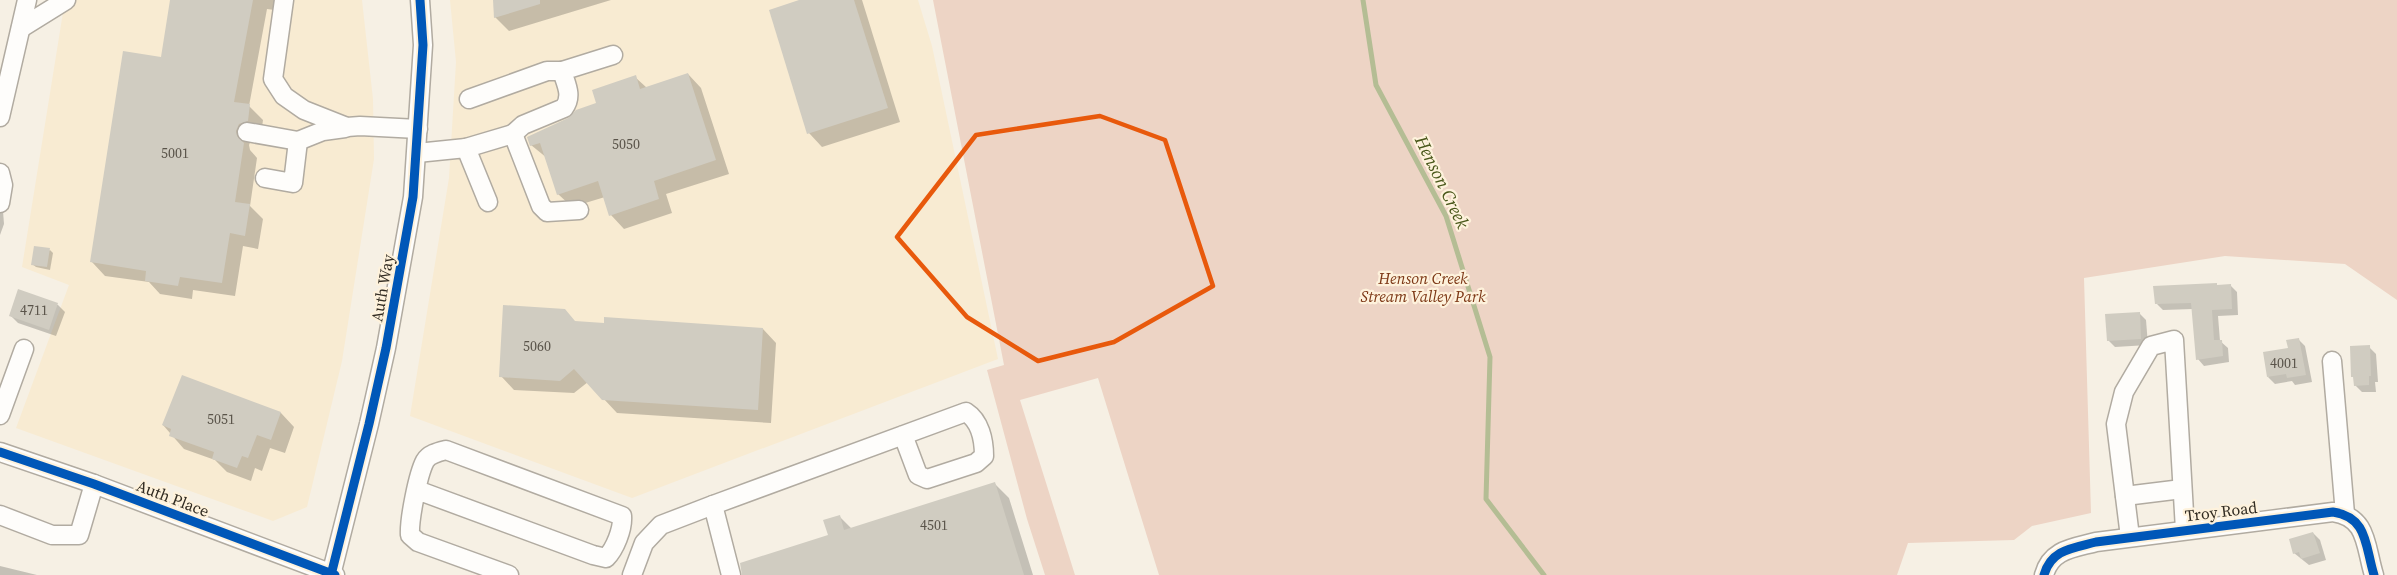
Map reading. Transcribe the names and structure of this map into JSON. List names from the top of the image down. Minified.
{"streets":{"street":["Auth Way","Auth Place","Troy Road"]},"crossings":[["Auth Way","Auth Place"]],"water":["Henson Creek"],"parks":["Henson Creek Stream Valley Park"],"house_numbers":["5050","5001","4711","5060","4001","5051","4501"]}
